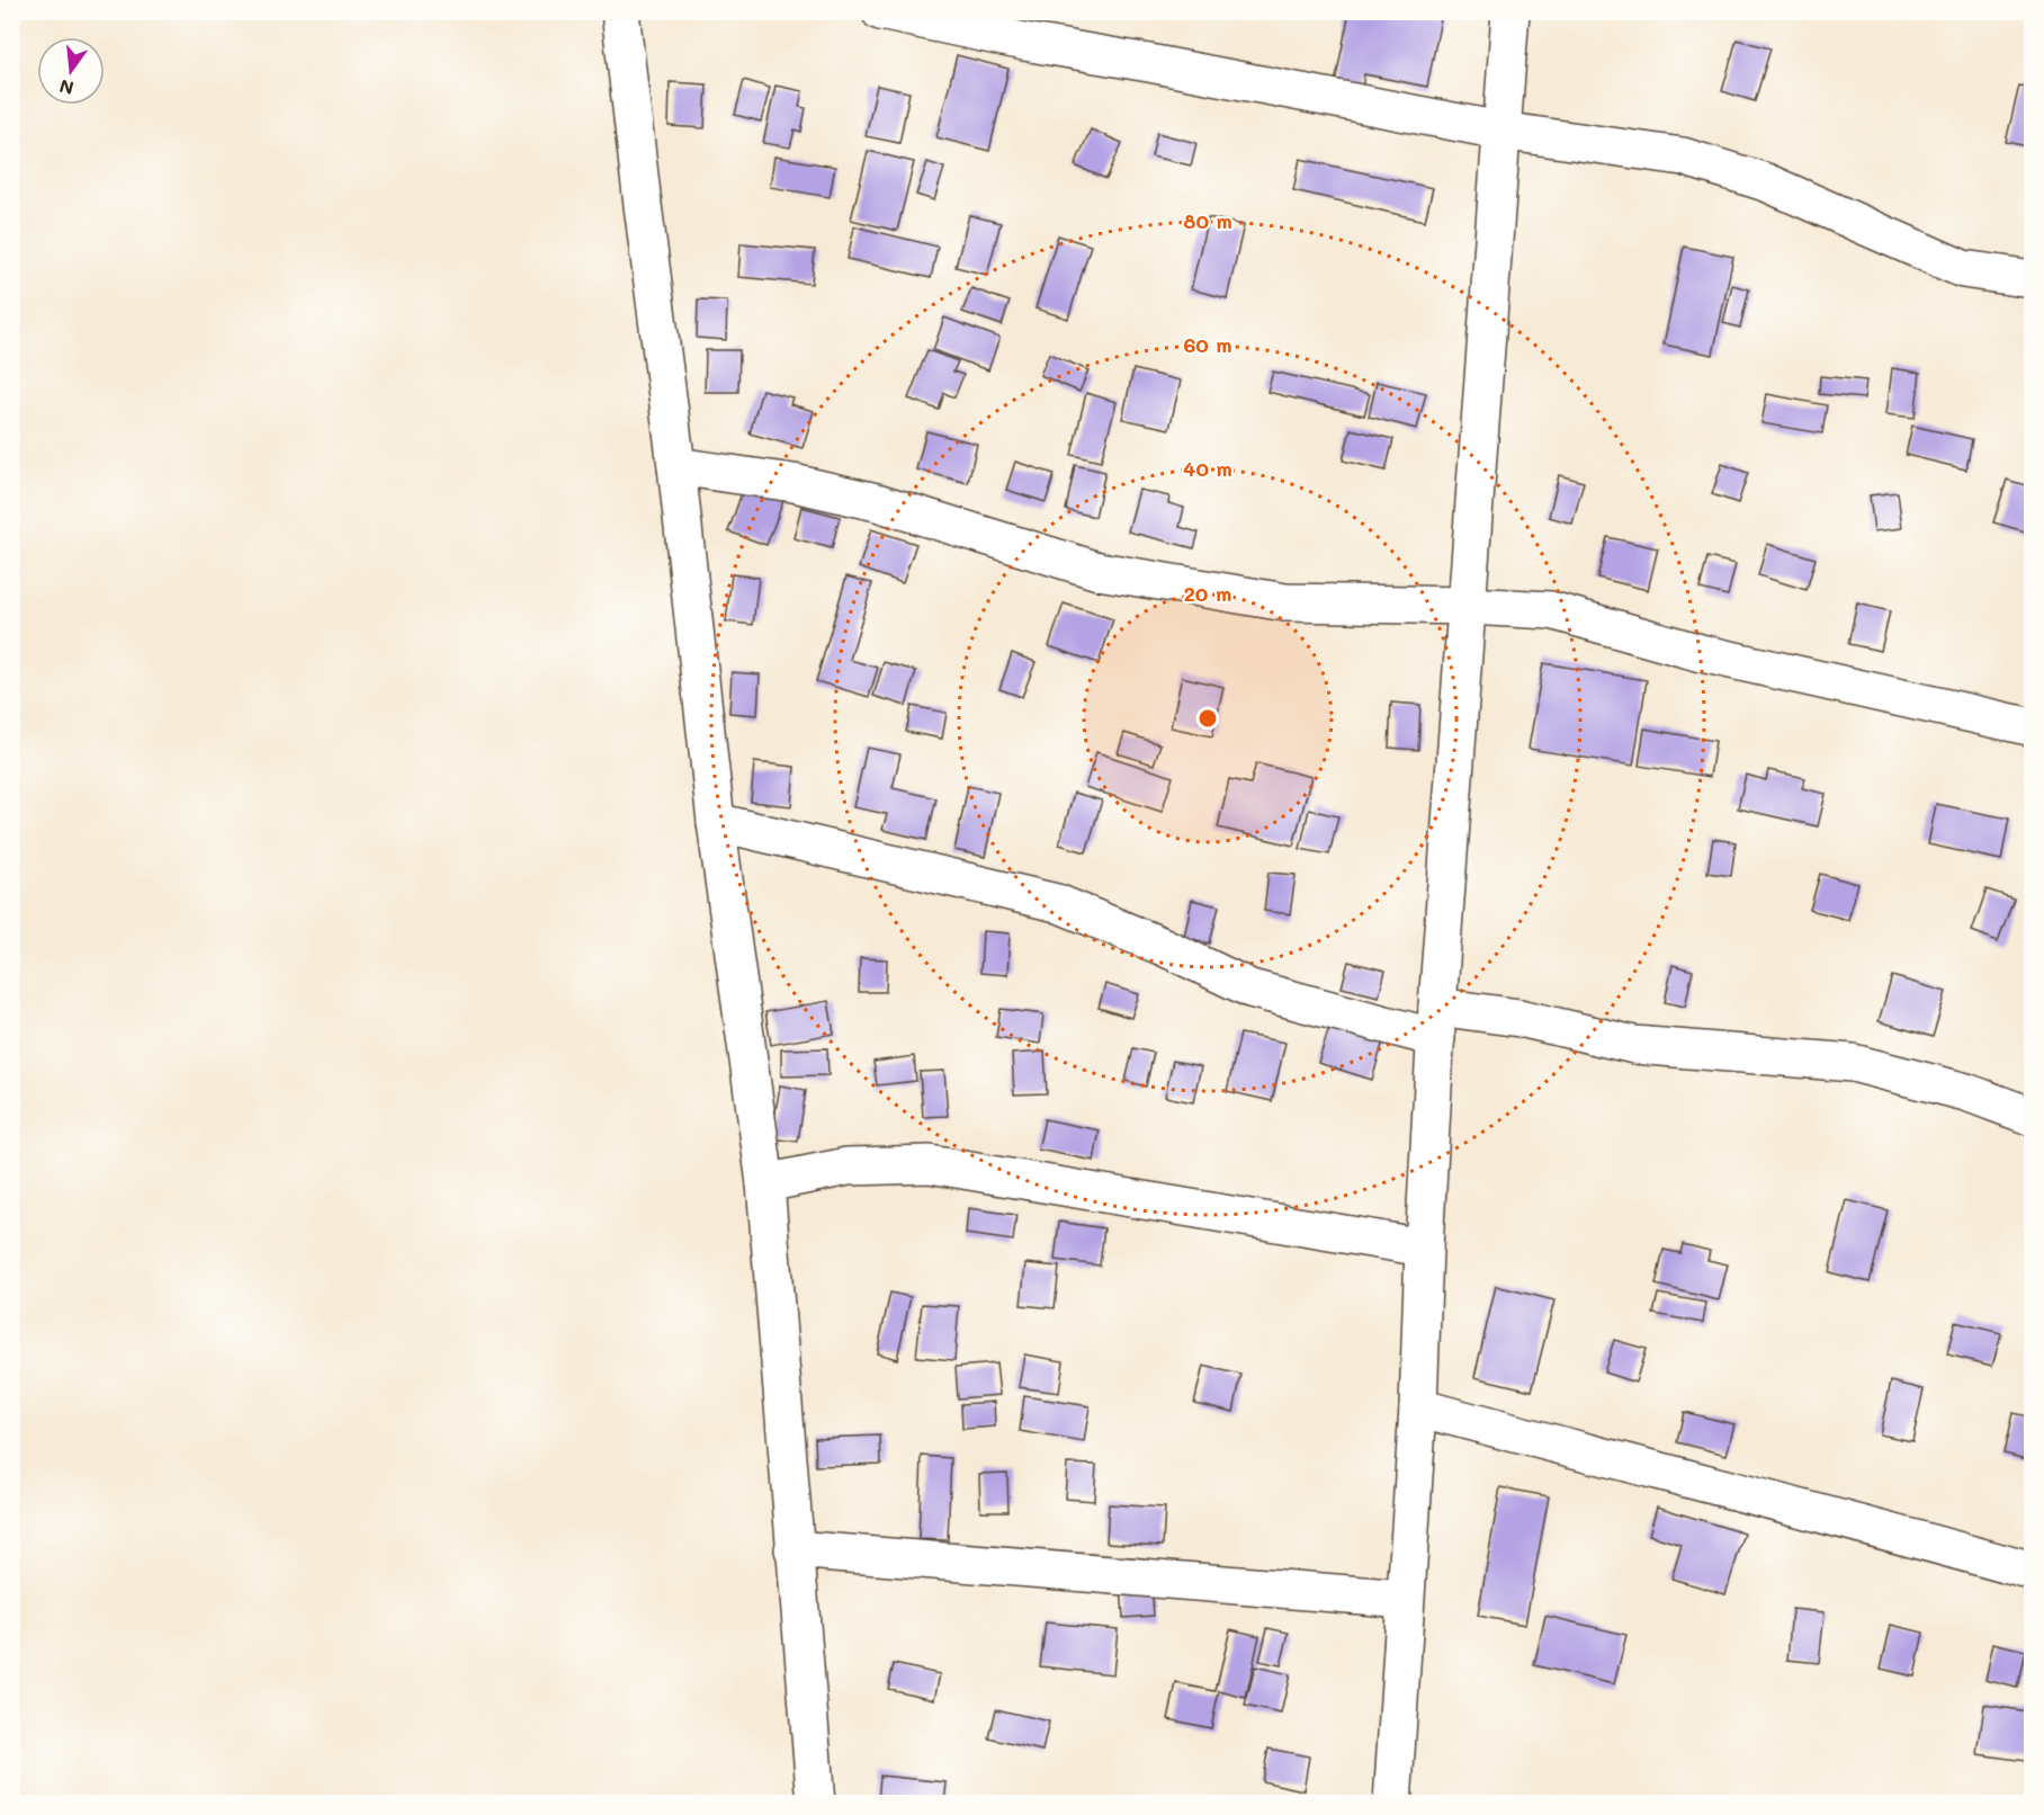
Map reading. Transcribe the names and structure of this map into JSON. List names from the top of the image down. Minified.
{"north":"bottom","rings":["80 m","60 m","40 m","20 m"]}
